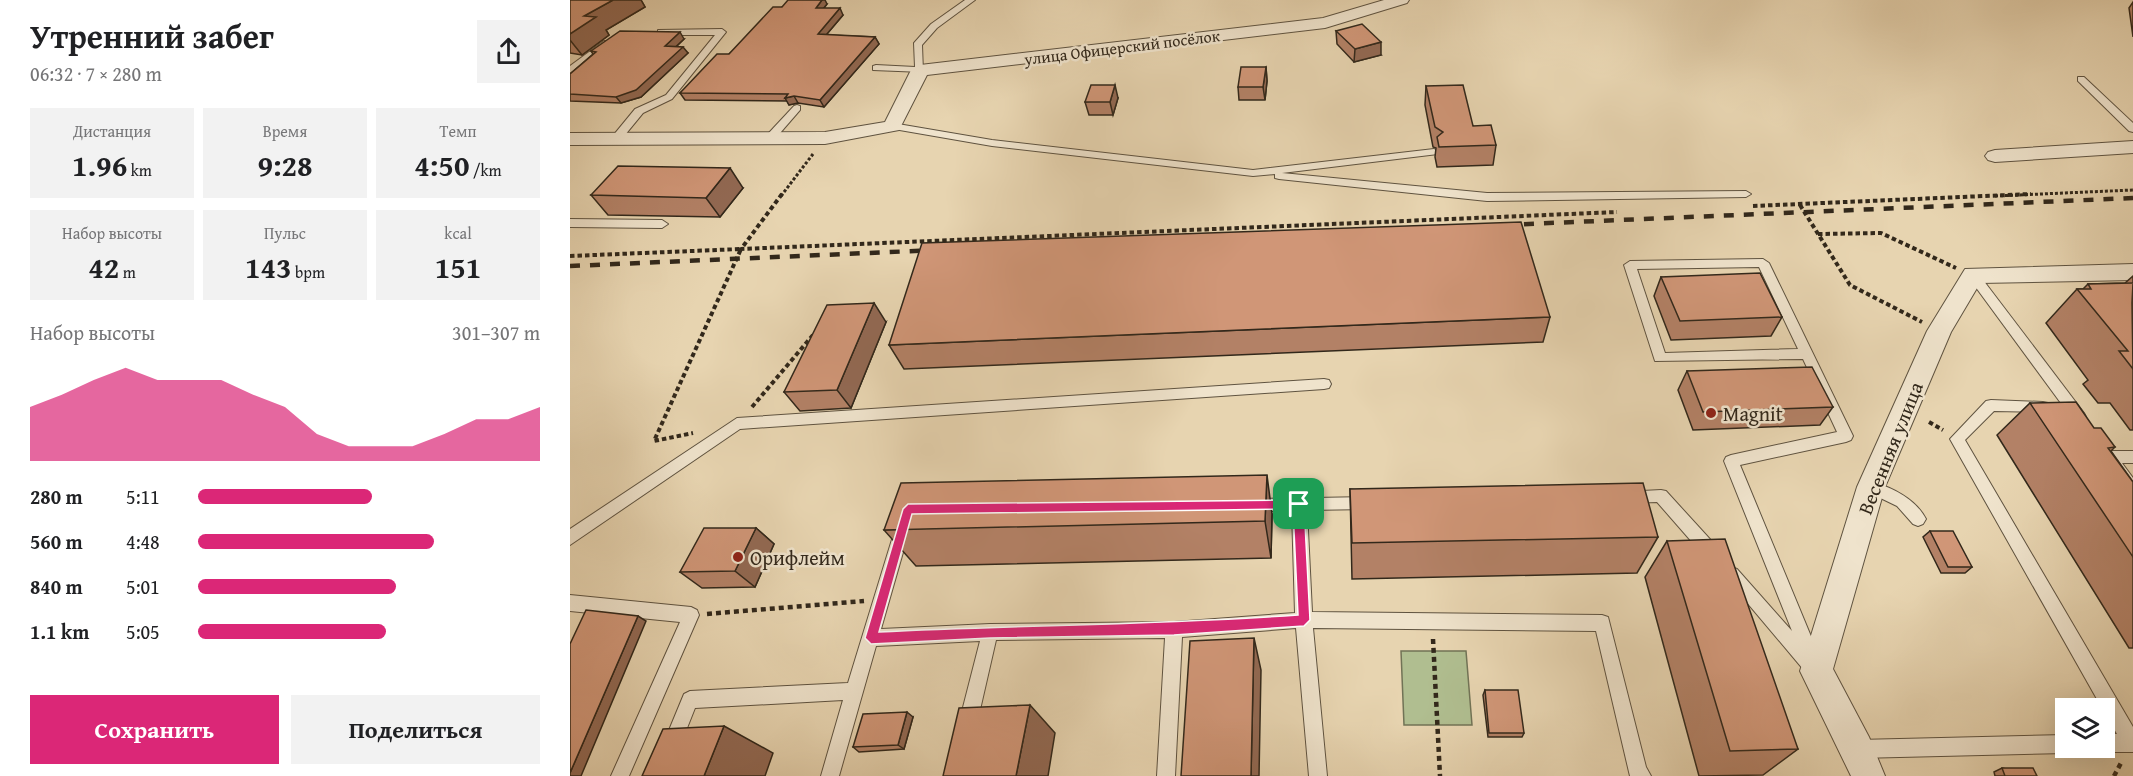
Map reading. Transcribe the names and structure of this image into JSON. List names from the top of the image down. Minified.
{"streets":{"street":["улица Офицерский посёлок","Весенняя улица"]},"places":["Magnit","Орифлейм"],"page":{"heading":["Утренний забег","06:32 · 7 × 280 m"],"stats":[["Дистанция","1.96 km"],["Время","9:28"],["Темп","4:50 /km"],["Набор высоты","42 m"],["Пульс","143 bpm"],["kcal","151"]],"chart":["Набор высоты","301–307 m"],"list":[{"name":"280 m","note":"5:11"},{"name":"560 m","note":"4:48"},{"name":"840 m","note":"5:01"},{"name":"1.1 km","note":"5:05"}],"buttons":["Сохранить","Поделиться"]}}
